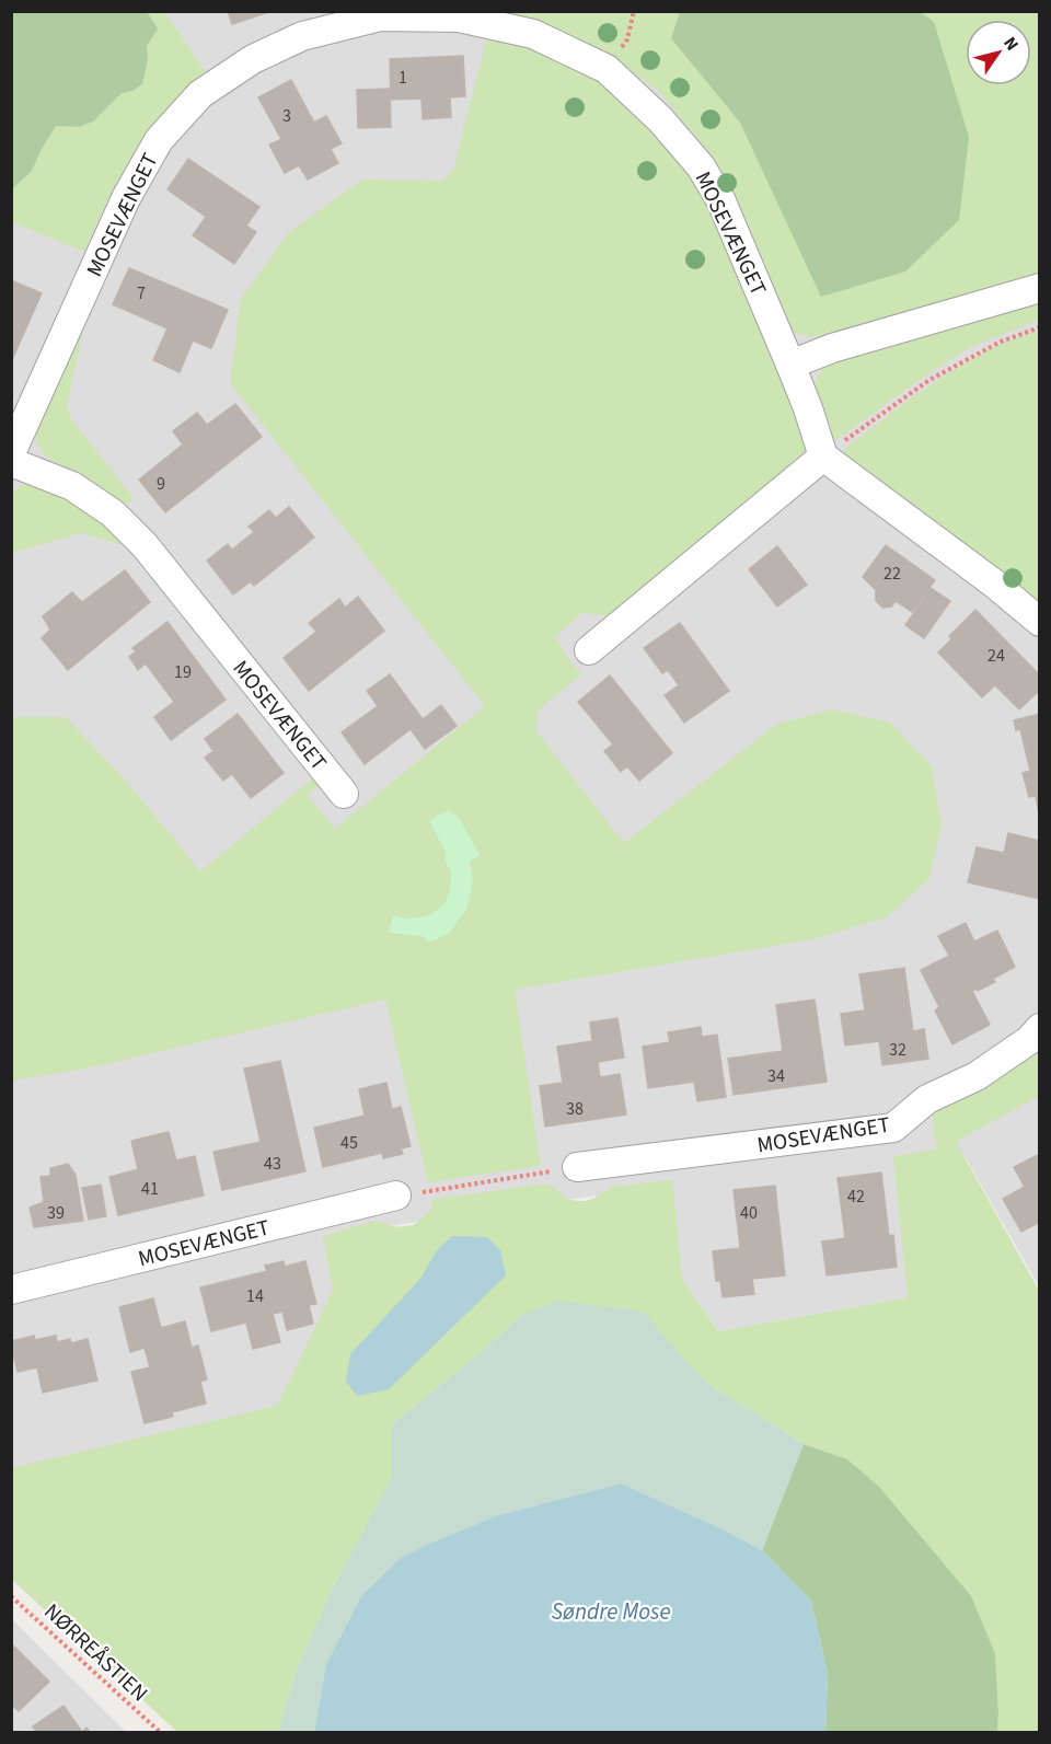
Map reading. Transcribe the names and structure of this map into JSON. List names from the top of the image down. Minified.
{"streets":{"street":["MOSEVÆNGET"],"path":["NØRREÅSTIEN"]},"water":["Søndre Mose"],"house_numbers":["1","3","7","9","22","24","19","32","34","38","45","43","41","42","39","40","14"],"north":"top right"}
